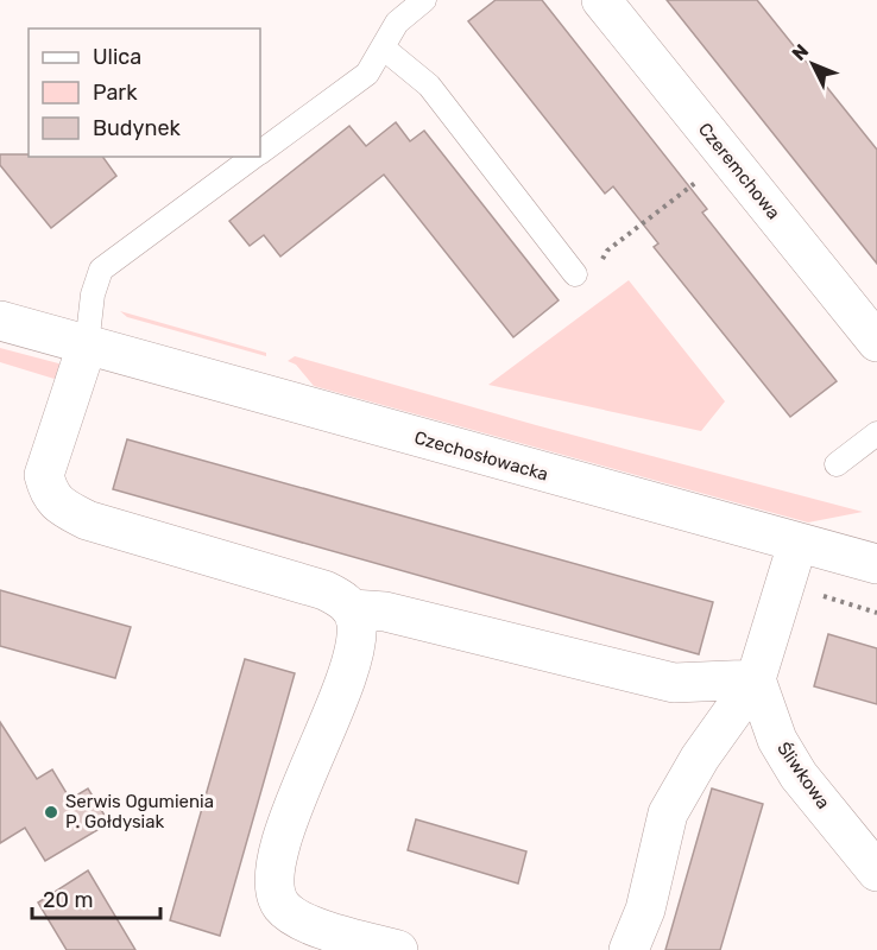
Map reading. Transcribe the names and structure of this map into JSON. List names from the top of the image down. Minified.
{"streets":{"street":["Czeremchowa","Czechosłowacka","Śliwkowa"]},"places":["Serwis Ogumienia P. Gołdysiak"],"legend":["Ulica","Park","Budynek"],"scale_bar":"20 m","north":"top left"}
